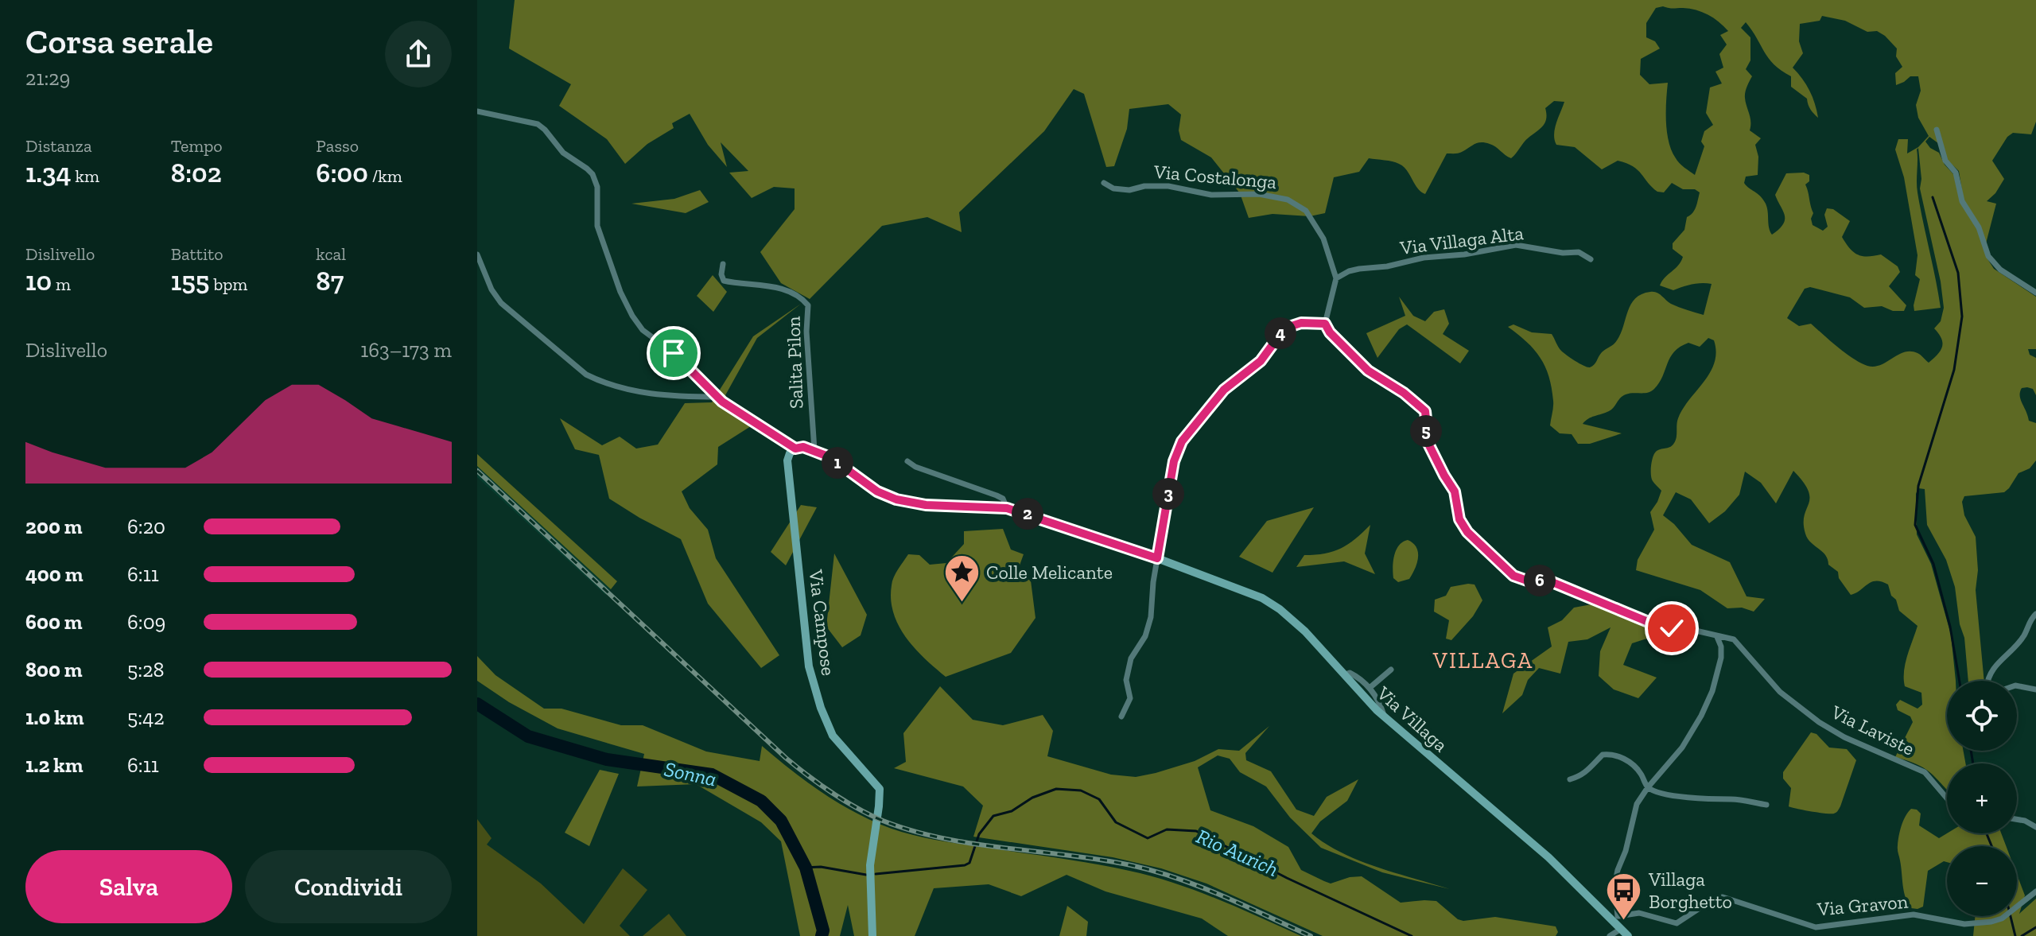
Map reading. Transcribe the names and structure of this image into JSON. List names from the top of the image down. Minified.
{"streets":{"street":["Via Costalonga","Via Villaga Alta","Salita Pilon","Via Campose","Via Villaga","Via Laviste","Via Gravon"]},"crossings":[["Via Costalonga","Via Villaga Alta"],["Salita Pilon","Via Villaga"],["Via Villaga","Via Gravon"]],"districts":["VILLAGA"],"water":["Sonna","Rio Aurich"],"places":{"place":["Colle Melicante"],"bus stop":["Villaga Borghetto"]},"page":{"heading":["Corsa serale","21:29"],"stats":[["Distanza","1.34 km"],["Tempo","8:02"],["Passo","6:00 /km"],["Dislivello","10 m"],["Battito","155 bpm"],["kcal","87"]],"pins":["4","5","1","3","2","6"],"chart":["Dislivello","163–173 m"],"list":[{"name":"200 m","note":"6:20"},{"name":"400 m","note":"6:11"},{"name":"600 m","note":"6:09"},{"name":"800 m","note":"5:28"},{"name":"1.0 km","note":"5:42"},{"name":"1.2 km","note":"6:11"}],"map_buttons":["+","−"],"buttons":["Salva","Condividi"]}}
